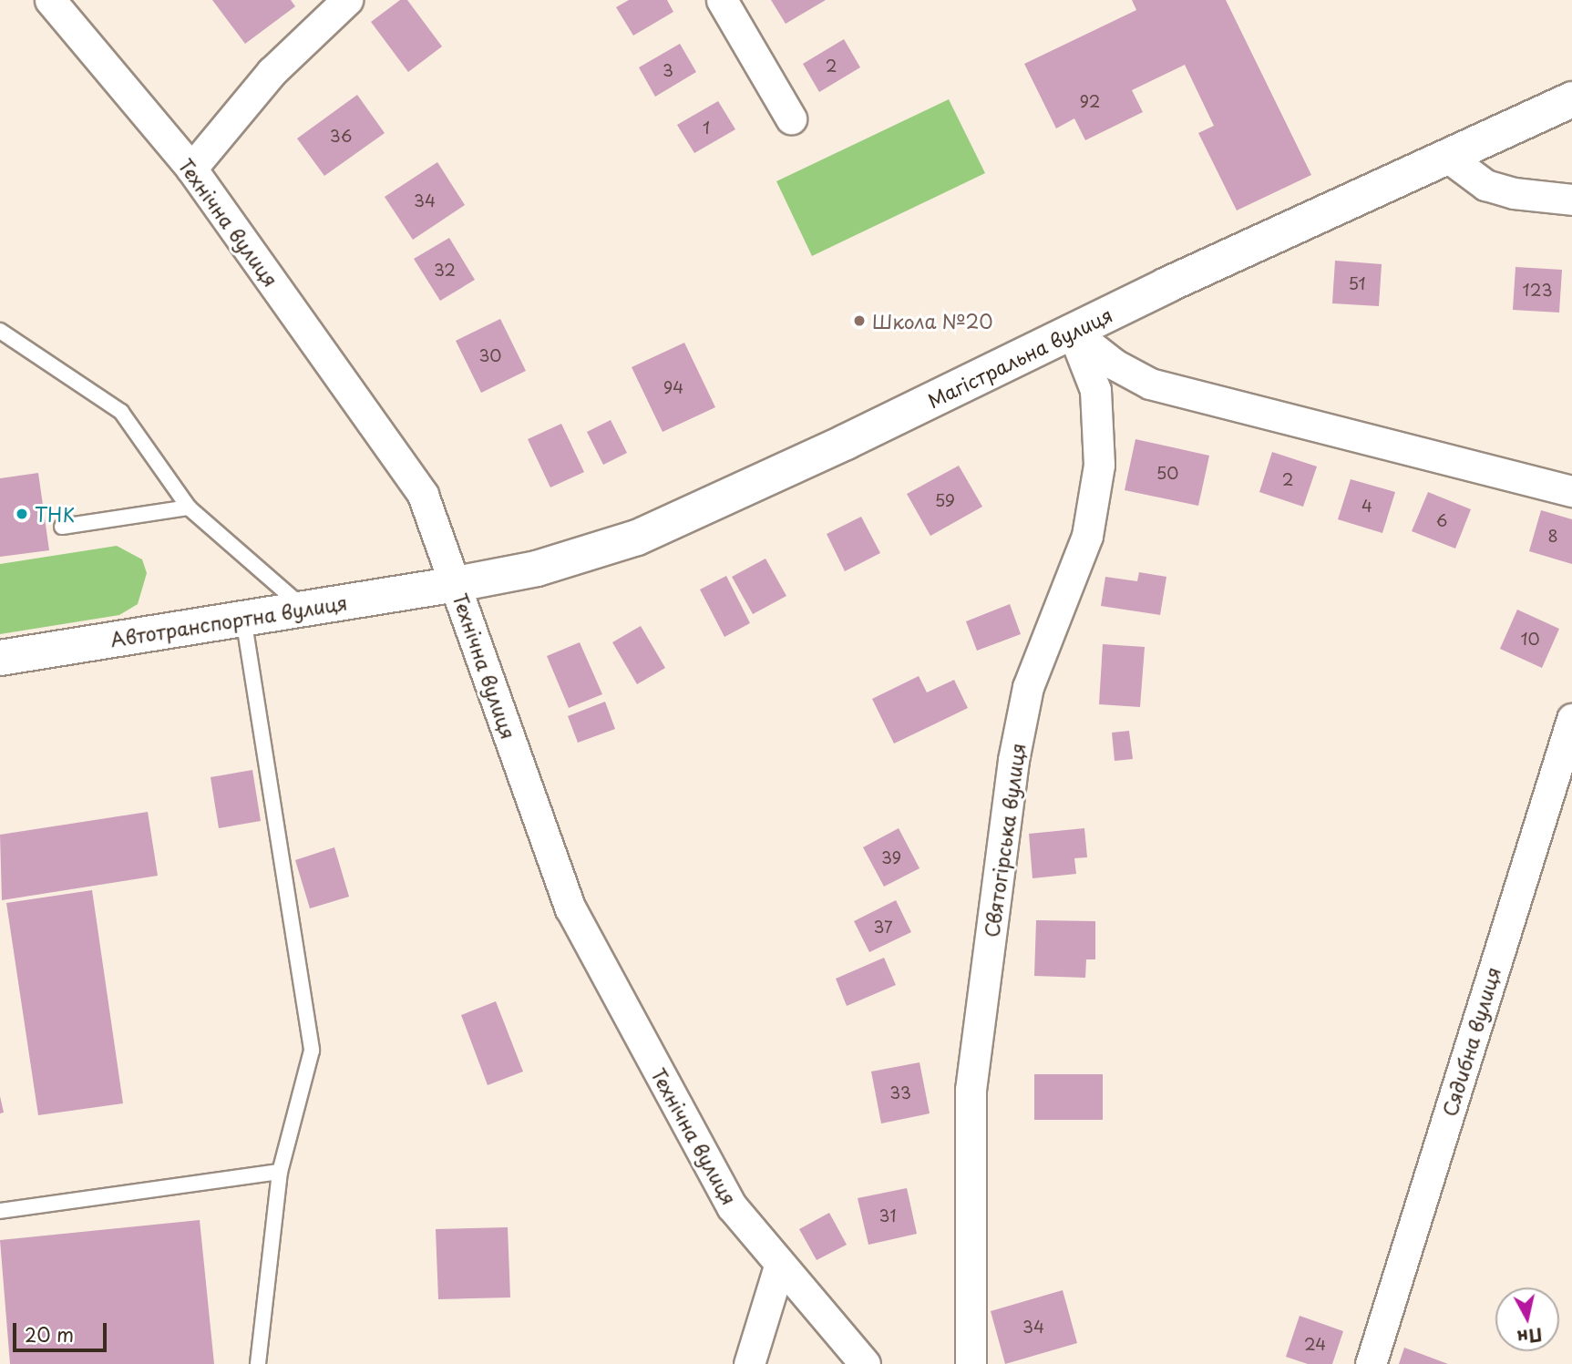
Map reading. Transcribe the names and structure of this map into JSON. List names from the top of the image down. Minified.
{"streets":{"main road":["Магістральна вулиця","Автотранспортна вулиця"],"street":["Технічна вулиця","Святогірська вулиця","Сядибна вулиця"]},"crossings":[["Технічна вулиця","Магістральна вулиця"],["Технічна вулиця","Автотранспортна вулиця"],["Магістральна вулиця","Автотранспортна вулиця"],["Магістральна вулиця","Святогірська вулиця"]],"places":["Школа №20","ТНК"],"house_numbers":["2","3","92","1","36","34","32","51","123","30","94","50","2","59","4","6","8","10","39","37","33","31","34","24"],"scale_bar":"20 m","north":"bottom"}
